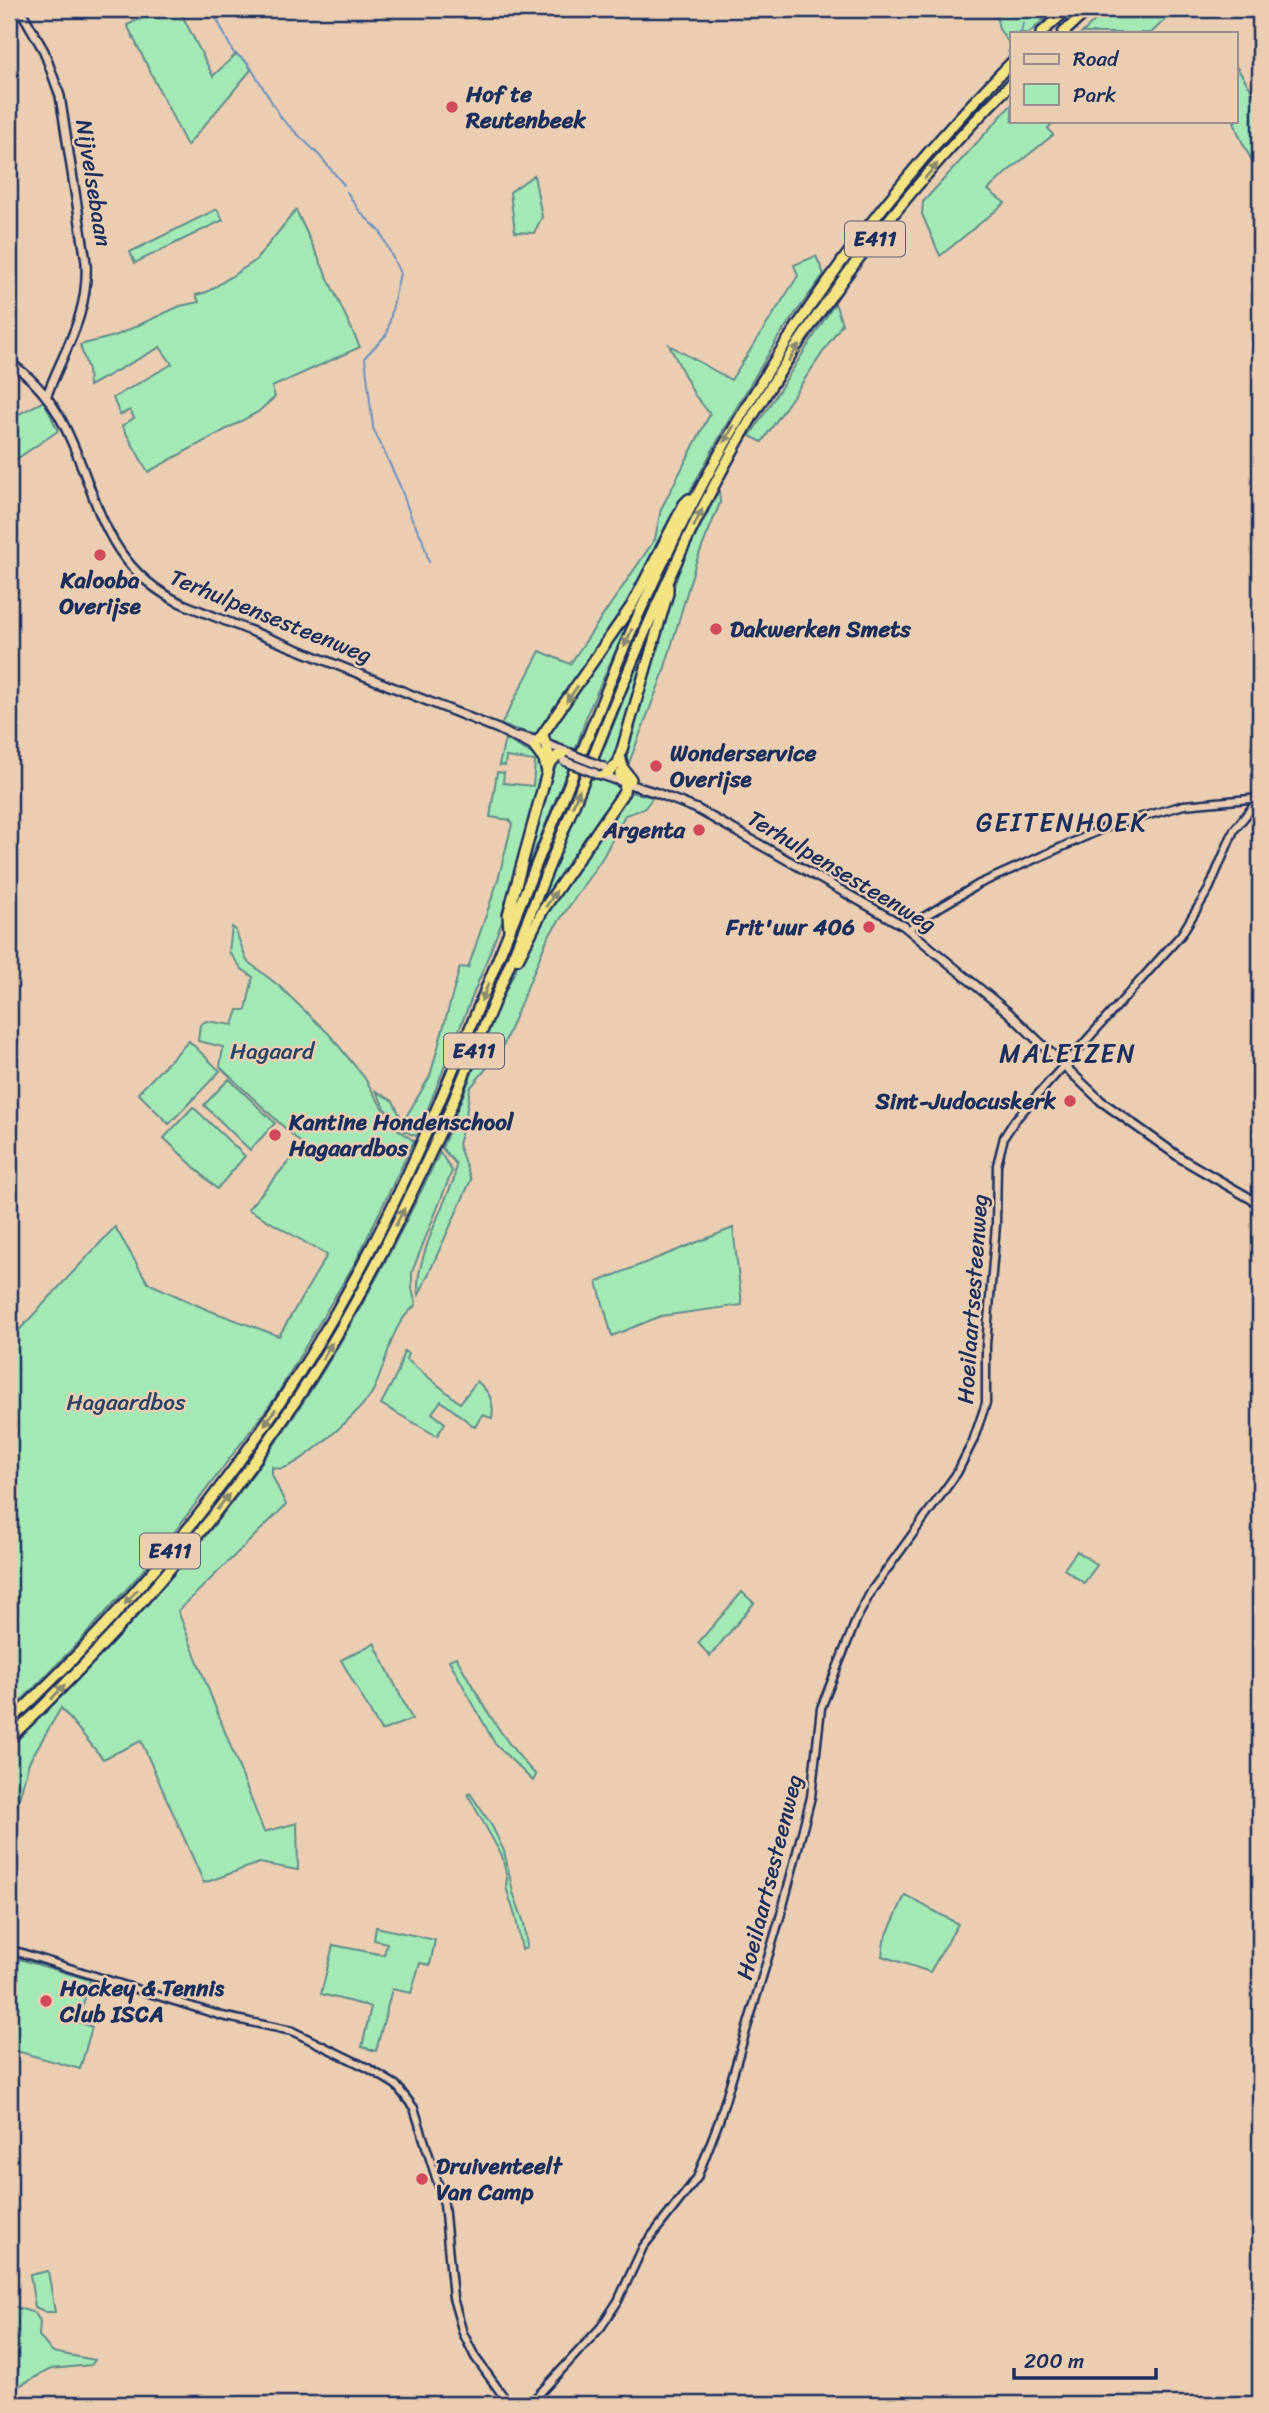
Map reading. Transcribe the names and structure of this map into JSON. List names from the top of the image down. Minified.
{"streets":{"highway":["E411"],"main road":["Nijvelsebaan","Terhulpensesteenweg"],"street":["Hoeilaartsesteenweg"]},"crossings":[["Nijvelsebaan","Terhulpensesteenweg"],["Terhulpensesteenweg","Hoeilaartsesteenweg"]],"districts":["GEITENHOEK","MALEIZEN"],"parks":["Hagaard","Hagaardbos"],"places":["Hof te Reutenbeek","Kalooba Overijse","Dakwerken Smets","Wonderservice Overijse","Argenta","Frit'uur 406","Sint-Judocuskerk","Kantine Hondenschool Hagaardbos","Hockey & Tennis Club ISCA","Druiventeelt Van Camp"],"legend":["Road","Park"],"scale_bar":"200 m"}
